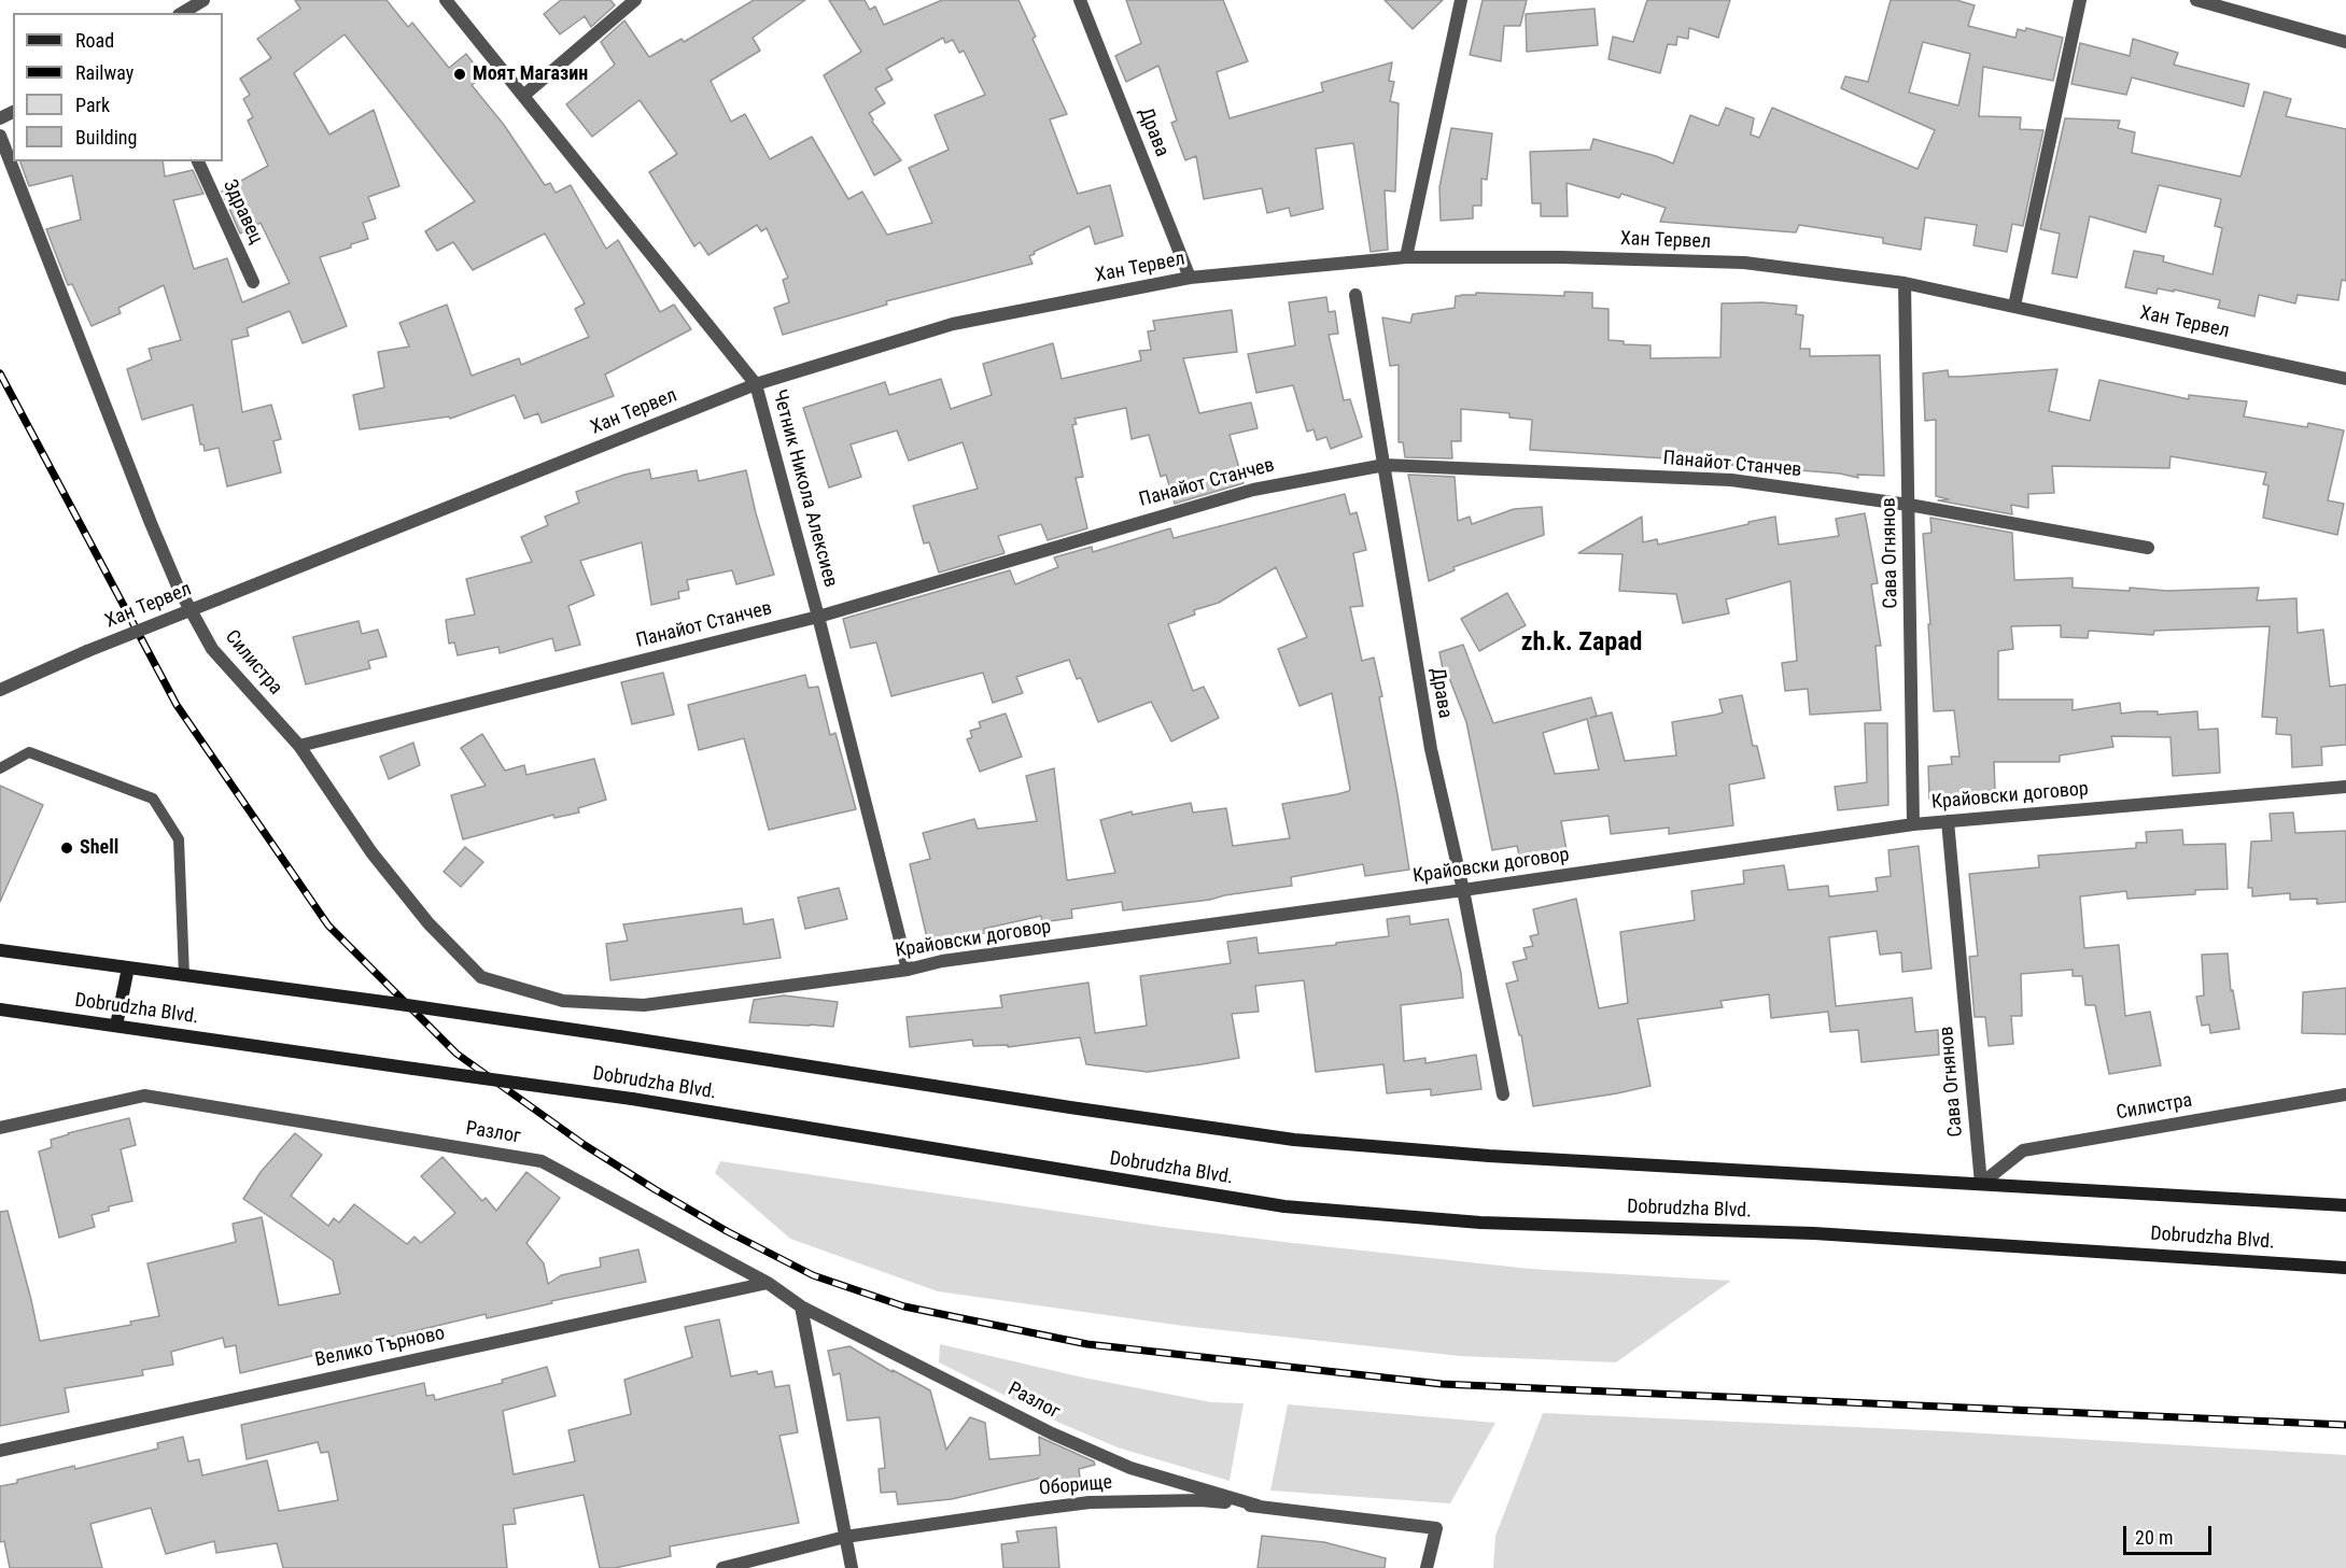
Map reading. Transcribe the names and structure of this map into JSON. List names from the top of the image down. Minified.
{"streets":{"main road":["Dobrudzha Blvd."],"street":["Драва","Здравец","Хан Тервел","Панайот Станчев","Четник Никола Алексиев","Сава Огнянов","Силистра","Крайовски договор","Разлог","Велико Търново","Оборище"]},"crossings":[["Драва","Хан Тервел"],["Драва","Панайот Станчев"],["Драва","Крайовски договор"],["Хан Тервел","Четник Никола Алексиев"],["Хан Тервел","Сава Огнянов"],["Панайот Станчев","Четник Никола Алексиев"],["Панайот Станчев","Сава Огнянов"],["Панайот Станчев","Силистра"],["Четник Никола Алексиев","Крайовски договор"],["Сава Огнянов","Силистра"],["Сава Огнянов","Крайовски договор"],["Сава Огнянов","Dobrudzha Blvd."],["Силистра","Крайовски договор"],["Силистра","Dobrudzha Blvd."],["Разлог","Велико Търново"],["Разлог","Оборище"]],"districts":["zh.k. Zapad"],"places":["Моят Магазин","Shell"],"legend":["Road","Railway","Park","Building"],"scale_bar":"20 m"}
